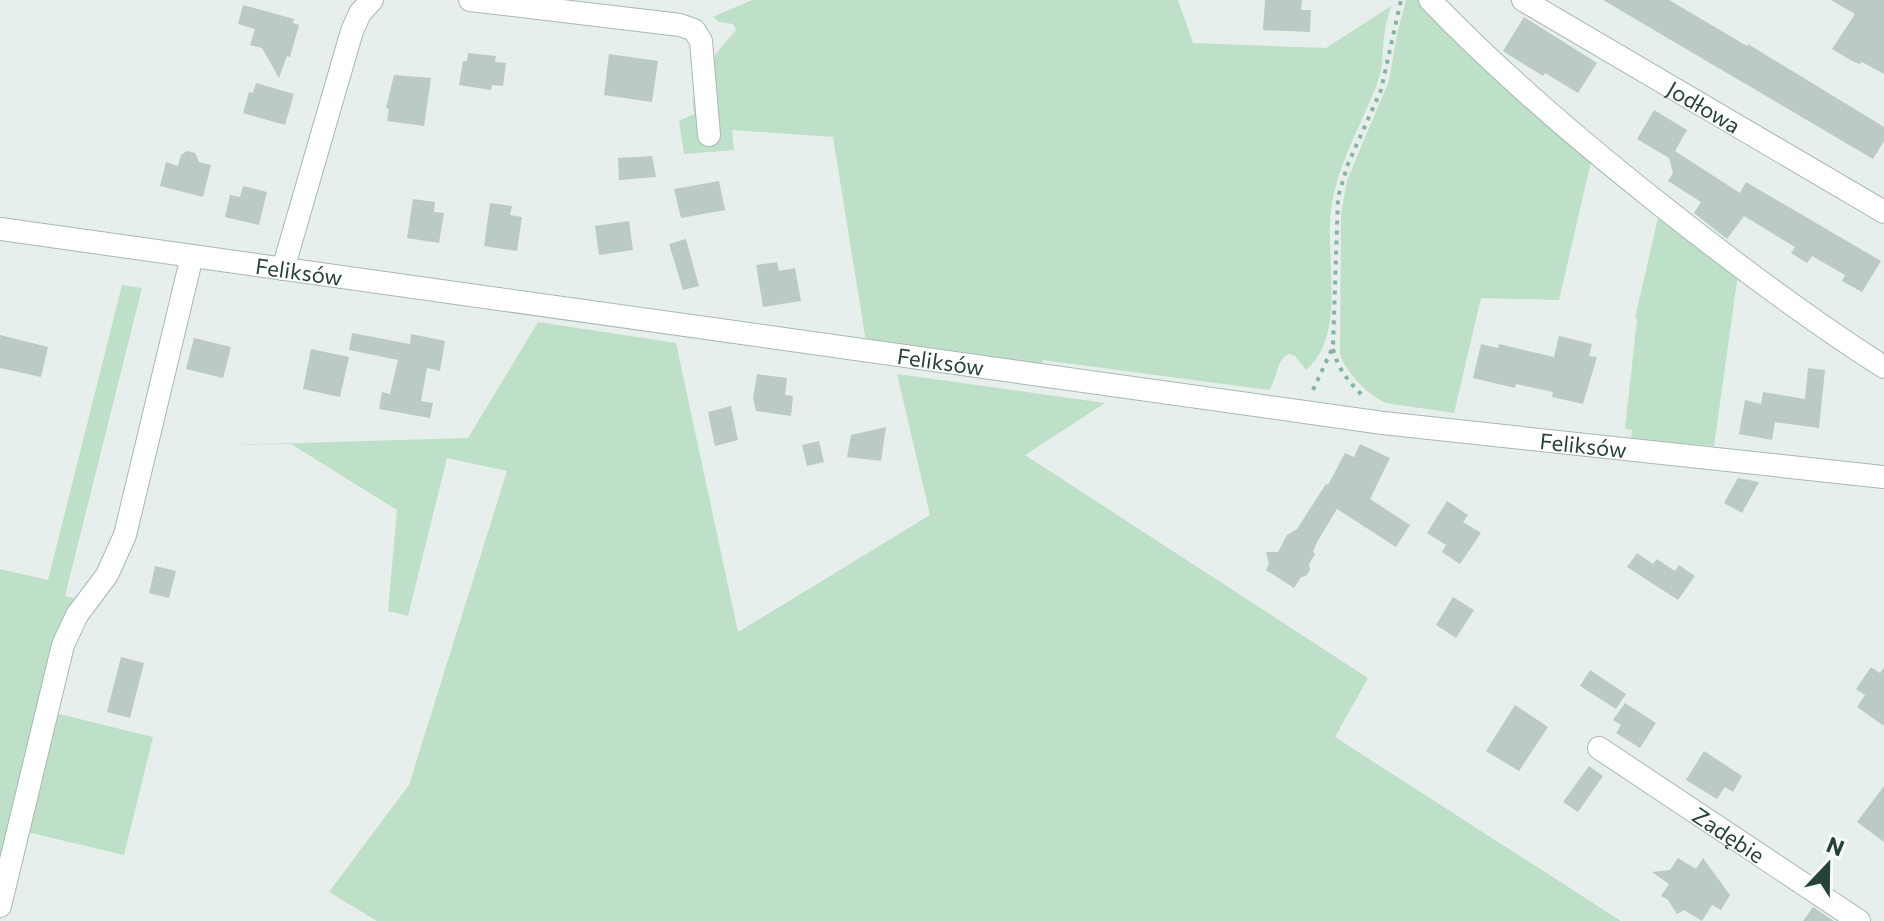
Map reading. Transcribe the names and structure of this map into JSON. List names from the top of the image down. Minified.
{"streets":{"street":["Jodłowa","Feliksów","Zadębie"]},"north":"top"}
